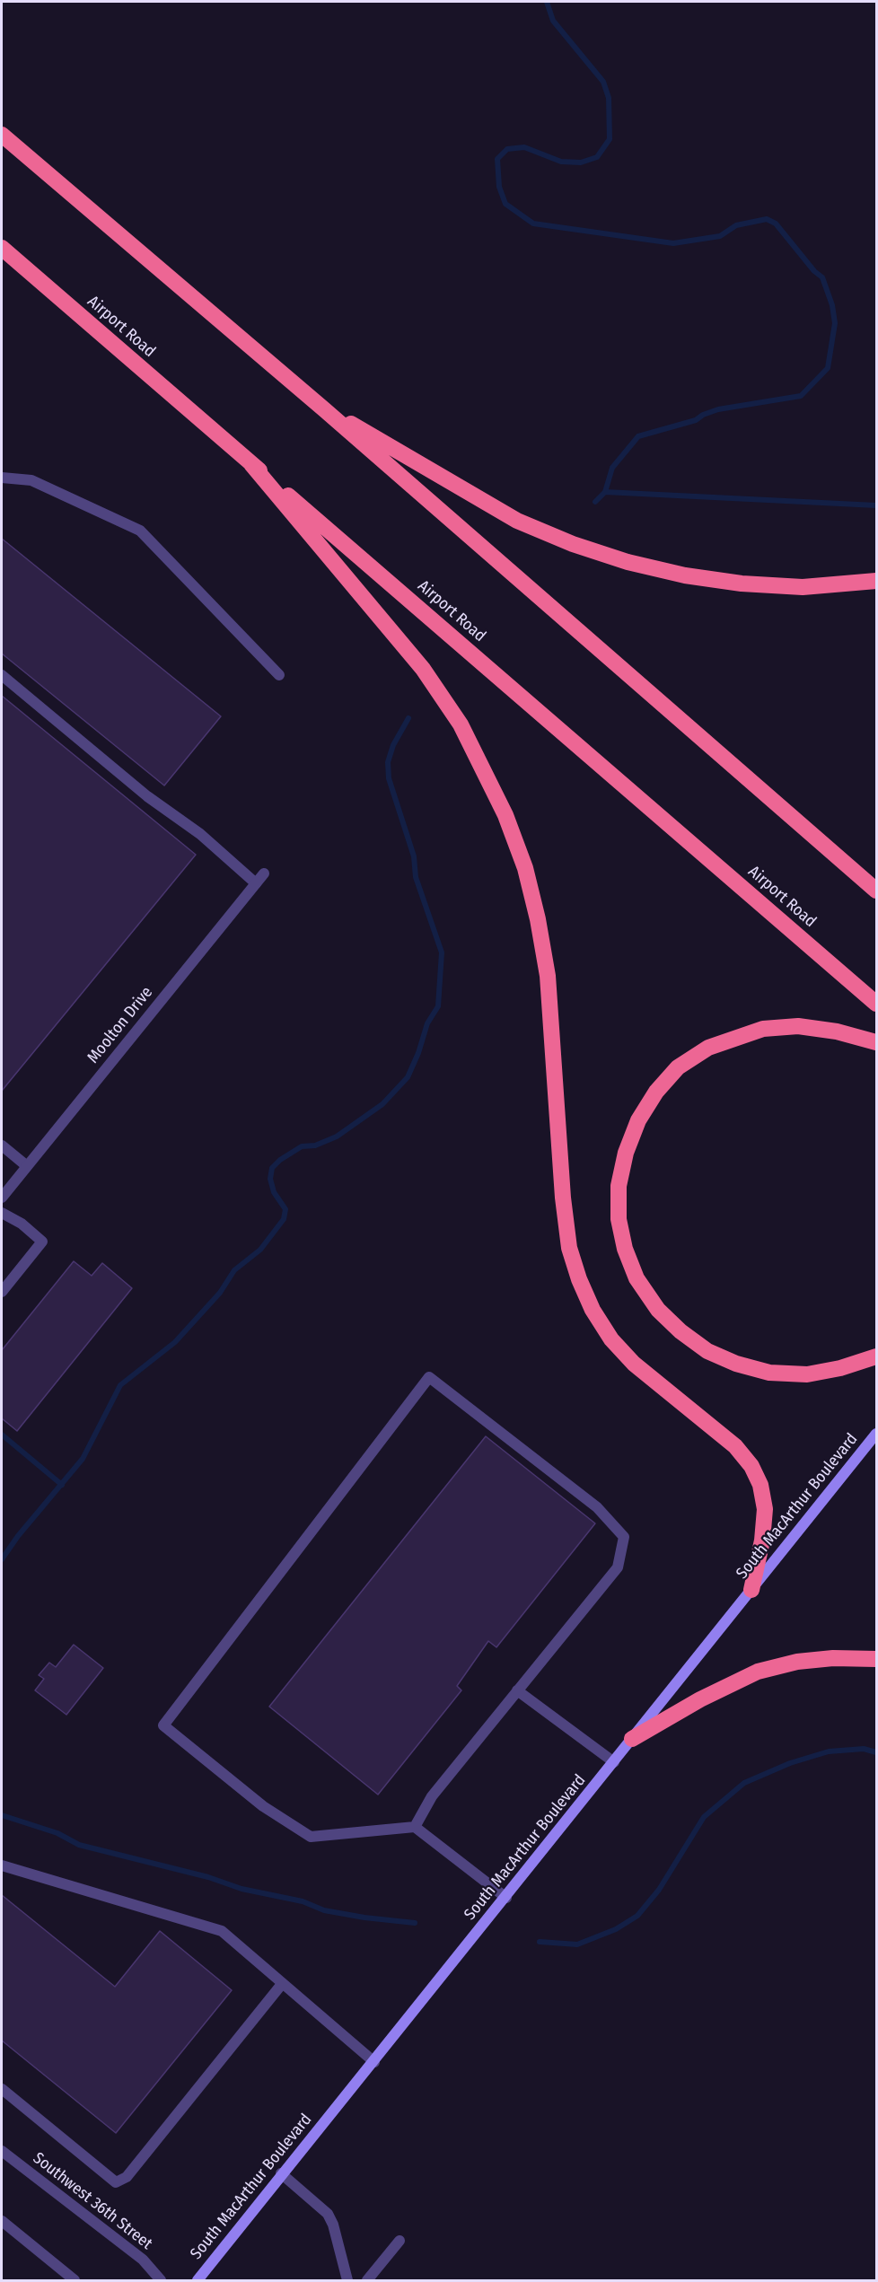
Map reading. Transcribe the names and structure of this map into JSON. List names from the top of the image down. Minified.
{"streets":{"highway":["Airport Road"],"main road":["South MacArthur Boulevard"],"street":["Moolton Drive","Southwest 36th Street"]}}
